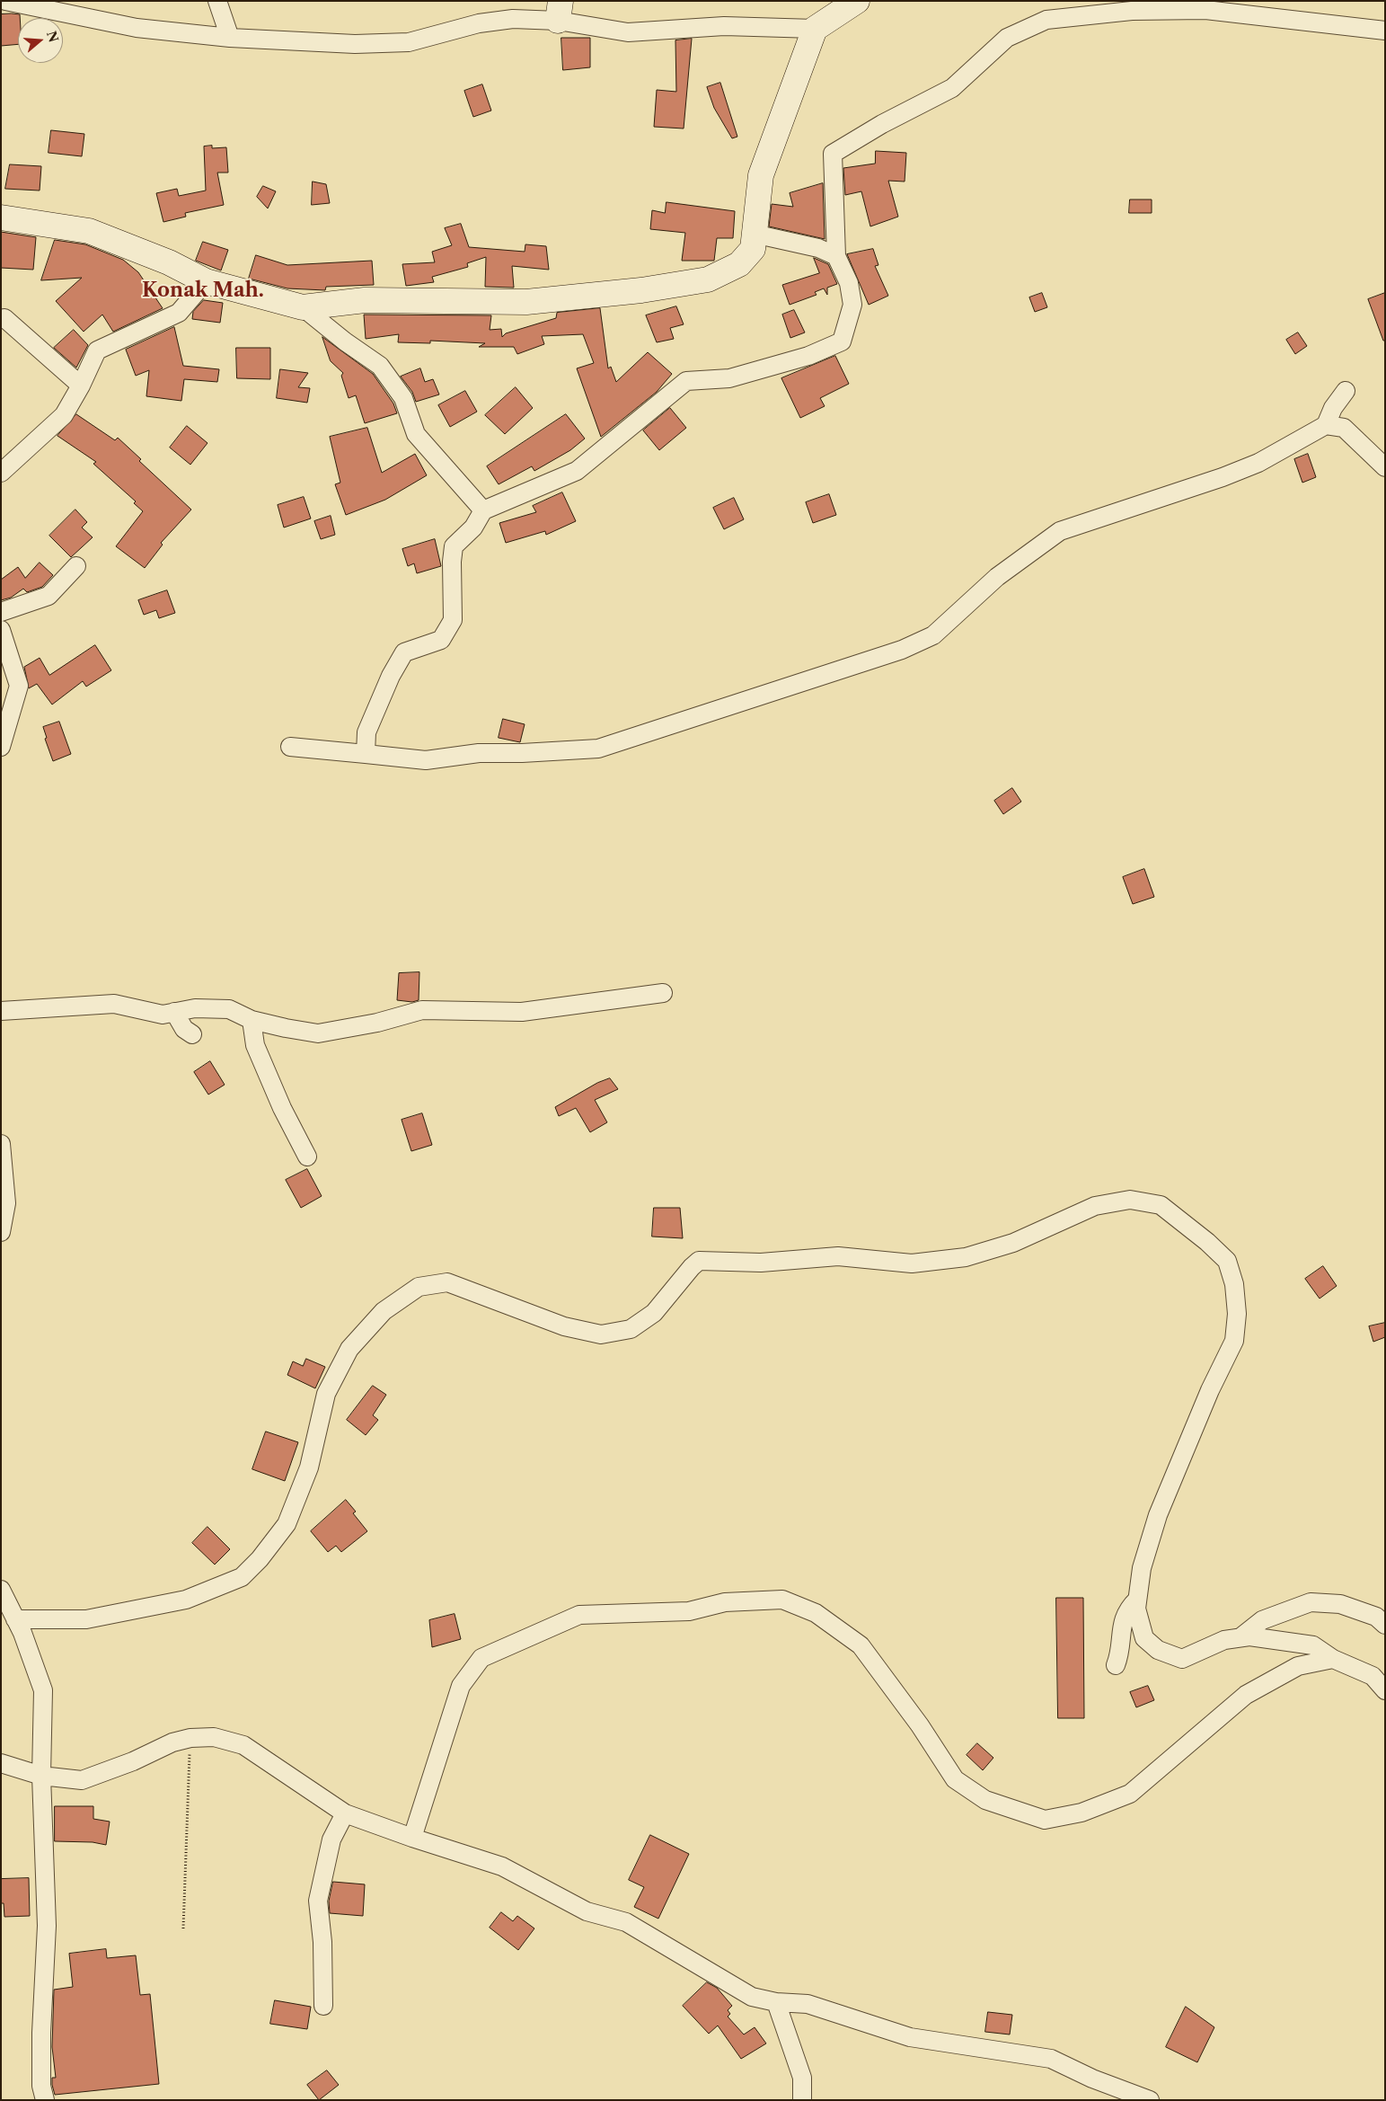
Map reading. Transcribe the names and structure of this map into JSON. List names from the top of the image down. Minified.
{"districts":["Konak Mah."],"north":"right"}
